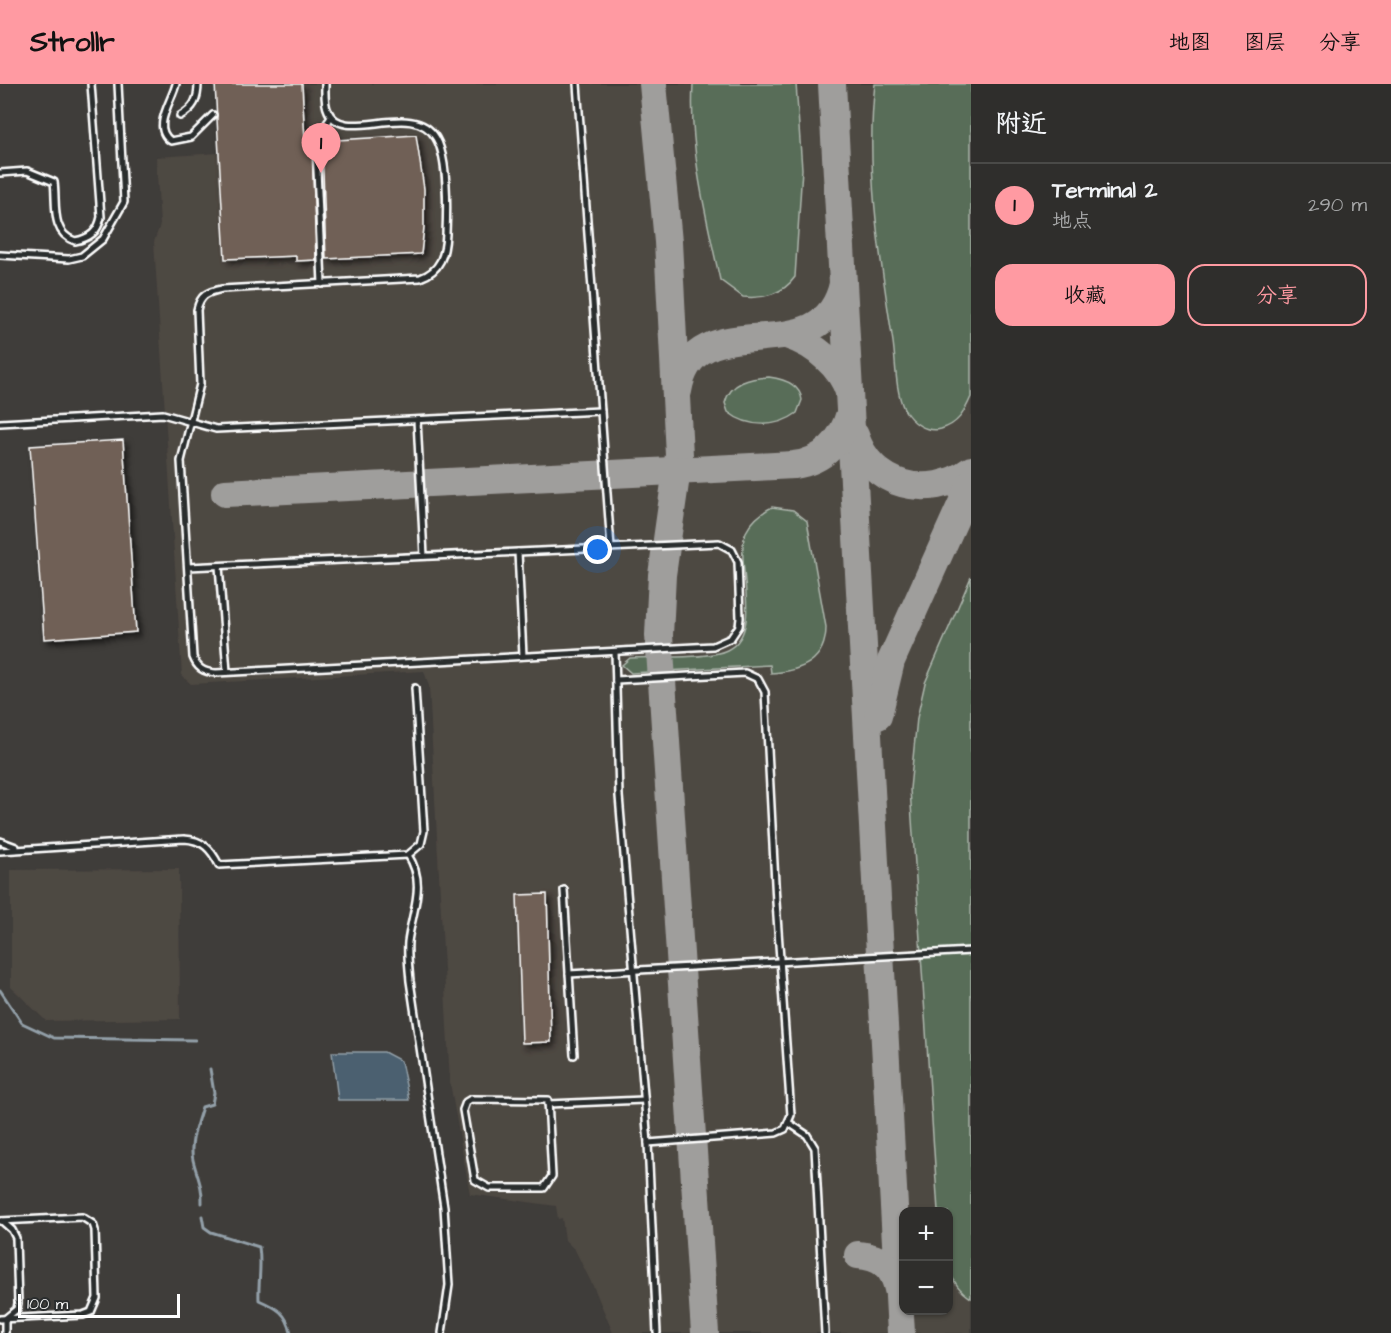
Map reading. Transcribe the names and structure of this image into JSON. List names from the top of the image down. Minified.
{"scale_bar":"100 m","page":{"header":"Strollr","nav":["地图","图层","分享"],"heading":"附近","pins":"1","list":[{"mark":"1","name":"Terminal 2","note":"地点","value":"290 m"}],"buttons":["收藏","分享"],"map_buttons":["+","−"],"scale":"100 m"}}
